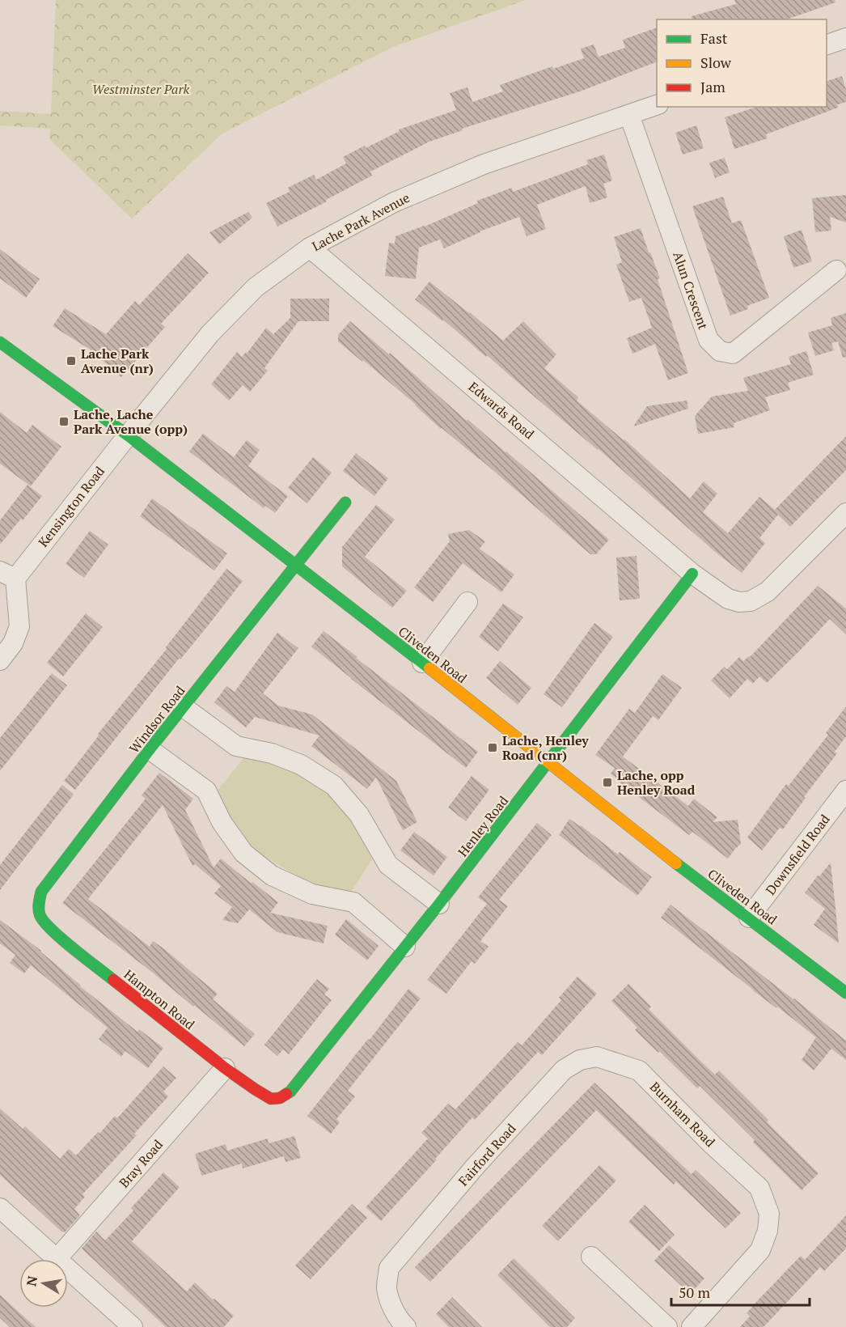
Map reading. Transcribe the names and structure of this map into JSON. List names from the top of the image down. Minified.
{"streets":{"street":["Lache Park Avenue","Alun Crescent","Edwards Road","Kensington Road","Cliveden Road","Windsor Road","Henley Road","Downsfield Road","Hampton Road","Burnham Road","Fairford Road","Bray Road"]},"crossings":[["Lache Park Avenue","Alun Crescent"],["Lache Park Avenue","Edwards Road"],["Lache Park Avenue","Kensington Road"],["Lache Park Avenue","Cliveden Road"],["Edwards Road","Henley Road"],["Kensington Road","Cliveden Road"],["Cliveden Road","Windsor Road"],["Cliveden Road","Henley Road"],["Cliveden Road","Downsfield Road"],["Windsor Road","Hampton Road"],["Henley Road","Hampton Road"],["Hampton Road","Bray Road"],["Burnham Road","Fairford Road"]],"parks":["Westminster Park"],"places":{"transit":["Lache Park Avenue (nr)","Lache, Lache Park Avenue (opp)","Lache, Henley Road (cnr)","Lache, opp Henley Road"]},"legend":["Fast","Slow","Jam"],"scale_bar":"50 m","north":"left"}
